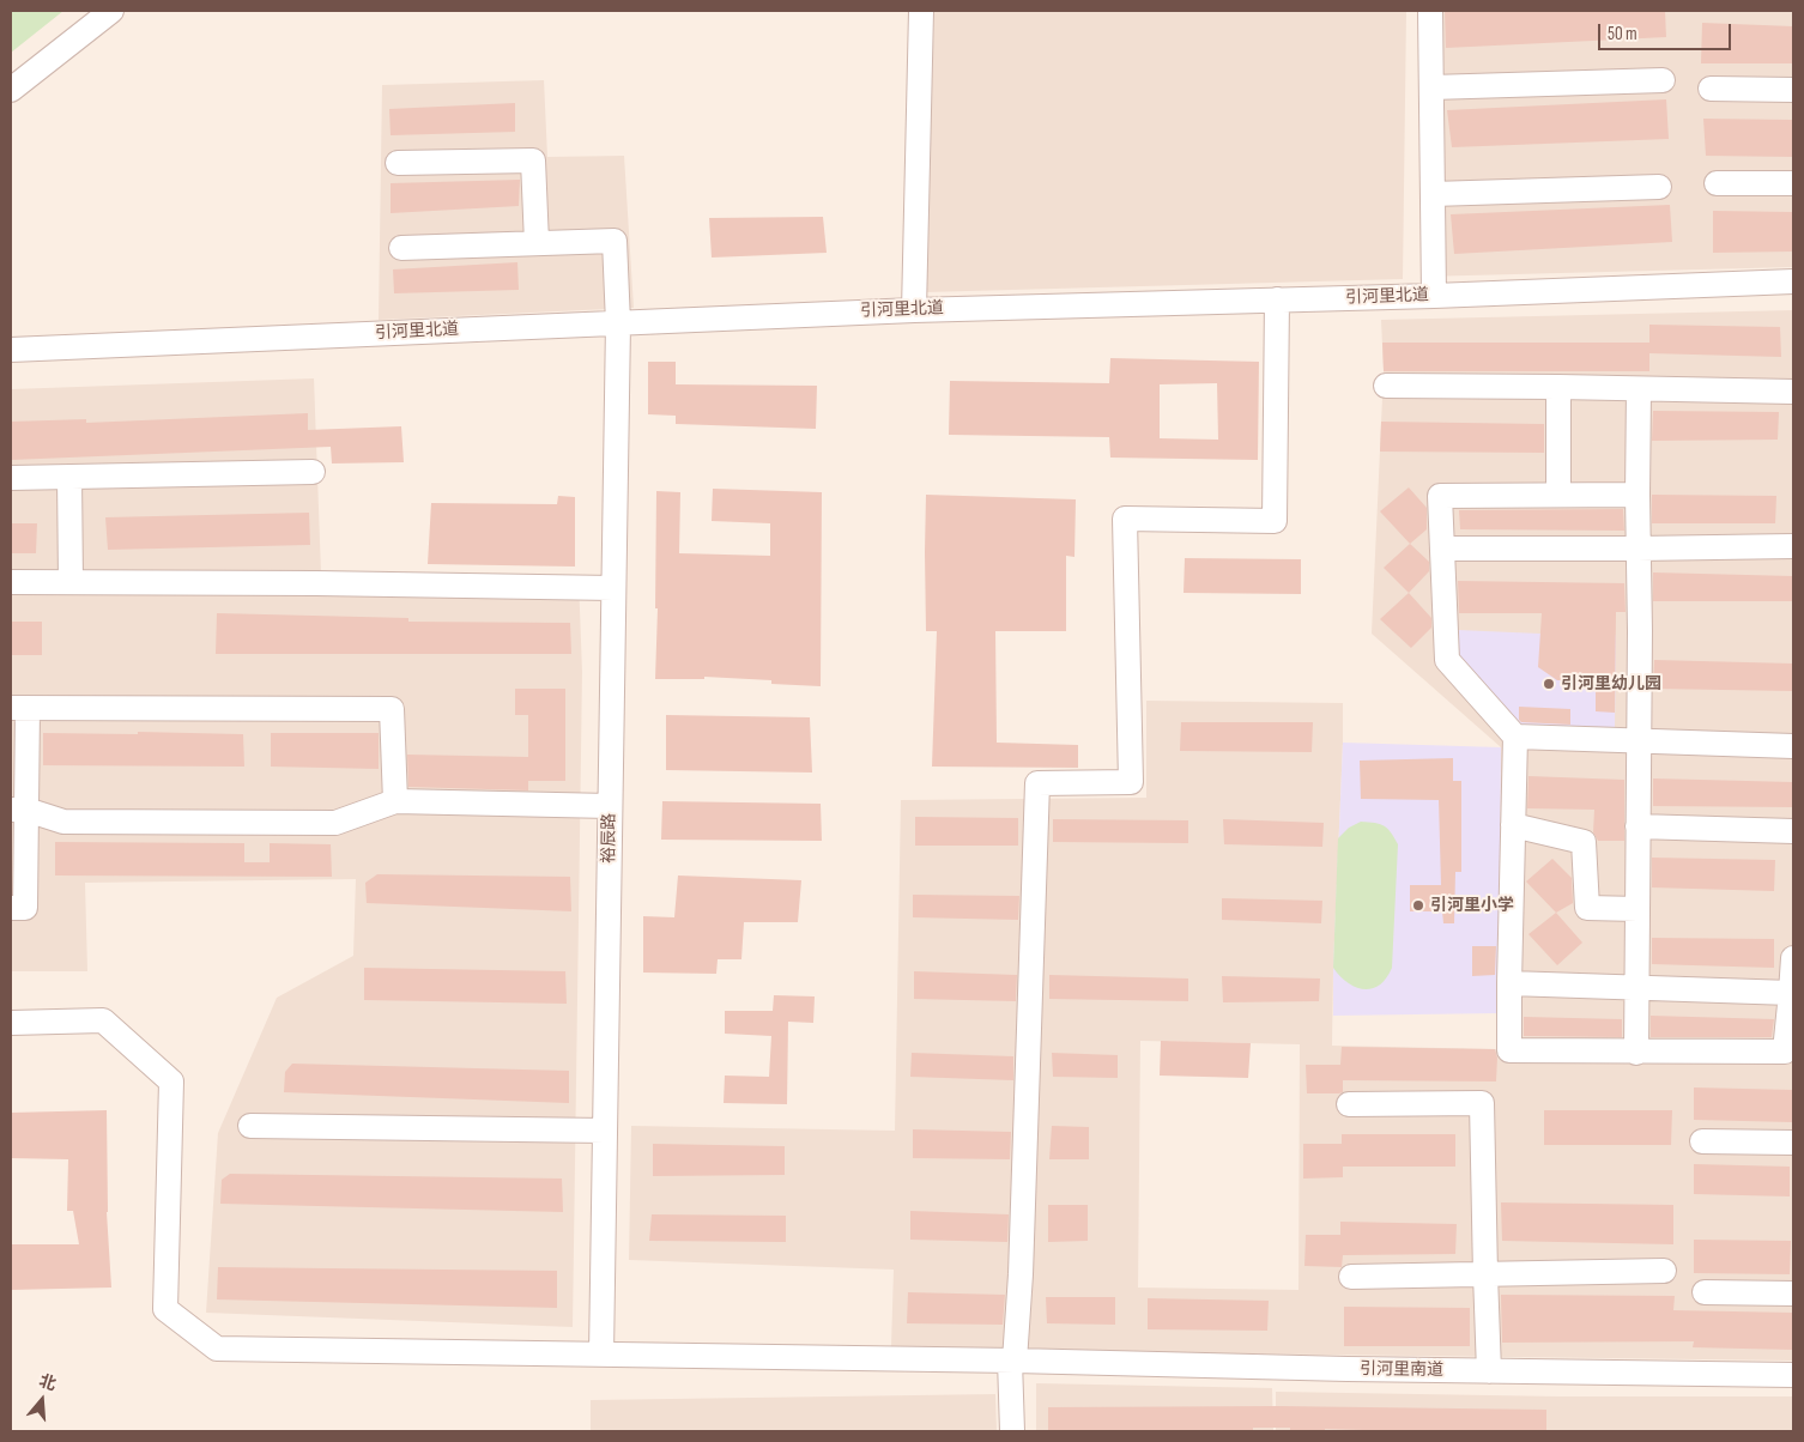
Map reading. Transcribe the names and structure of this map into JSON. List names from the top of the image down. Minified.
{"streets":{"street":["引河里北道","裕辰路","引河里南道"]},"crossings":[["引河里北道","裕辰路"],["裕辰路","引河里南道"]],"places":["引河里幼儿园","引河里小学"],"scale_bar":"50 m","north":"top"}
